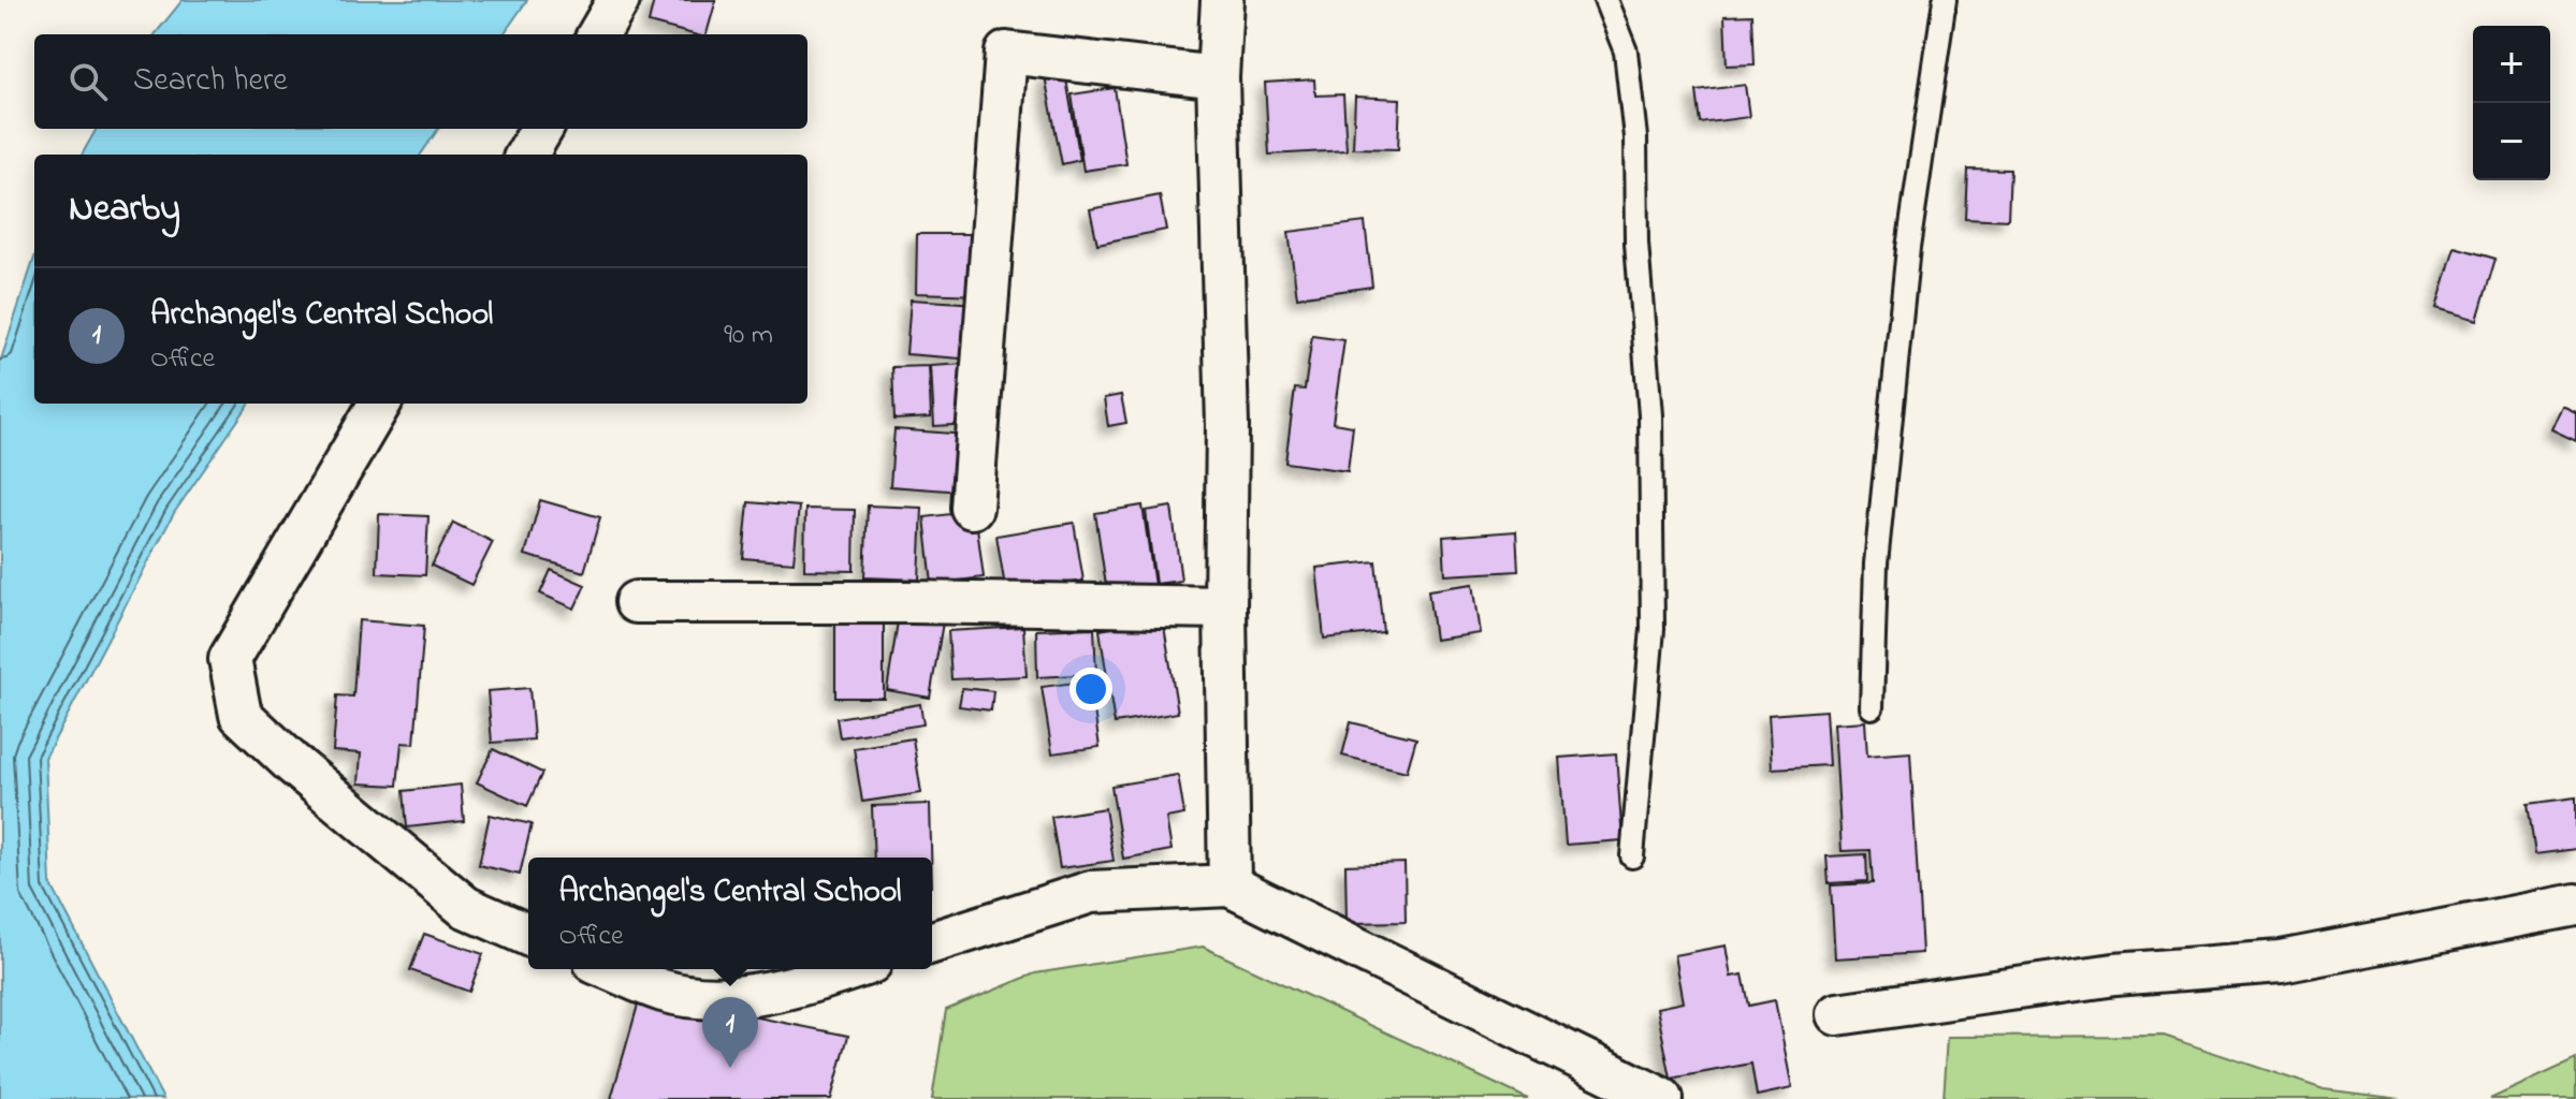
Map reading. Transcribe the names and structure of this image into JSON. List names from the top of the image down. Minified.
{"page":{"map_buttons":["+","−"],"search":"Search here","heading":"Nearby","list":[{"mark":"1","name":"Archangel's Central School","note":"Office","value":"90 m"}],"popup":["Archangel's Central School","Office"],"pins":"1"}}
